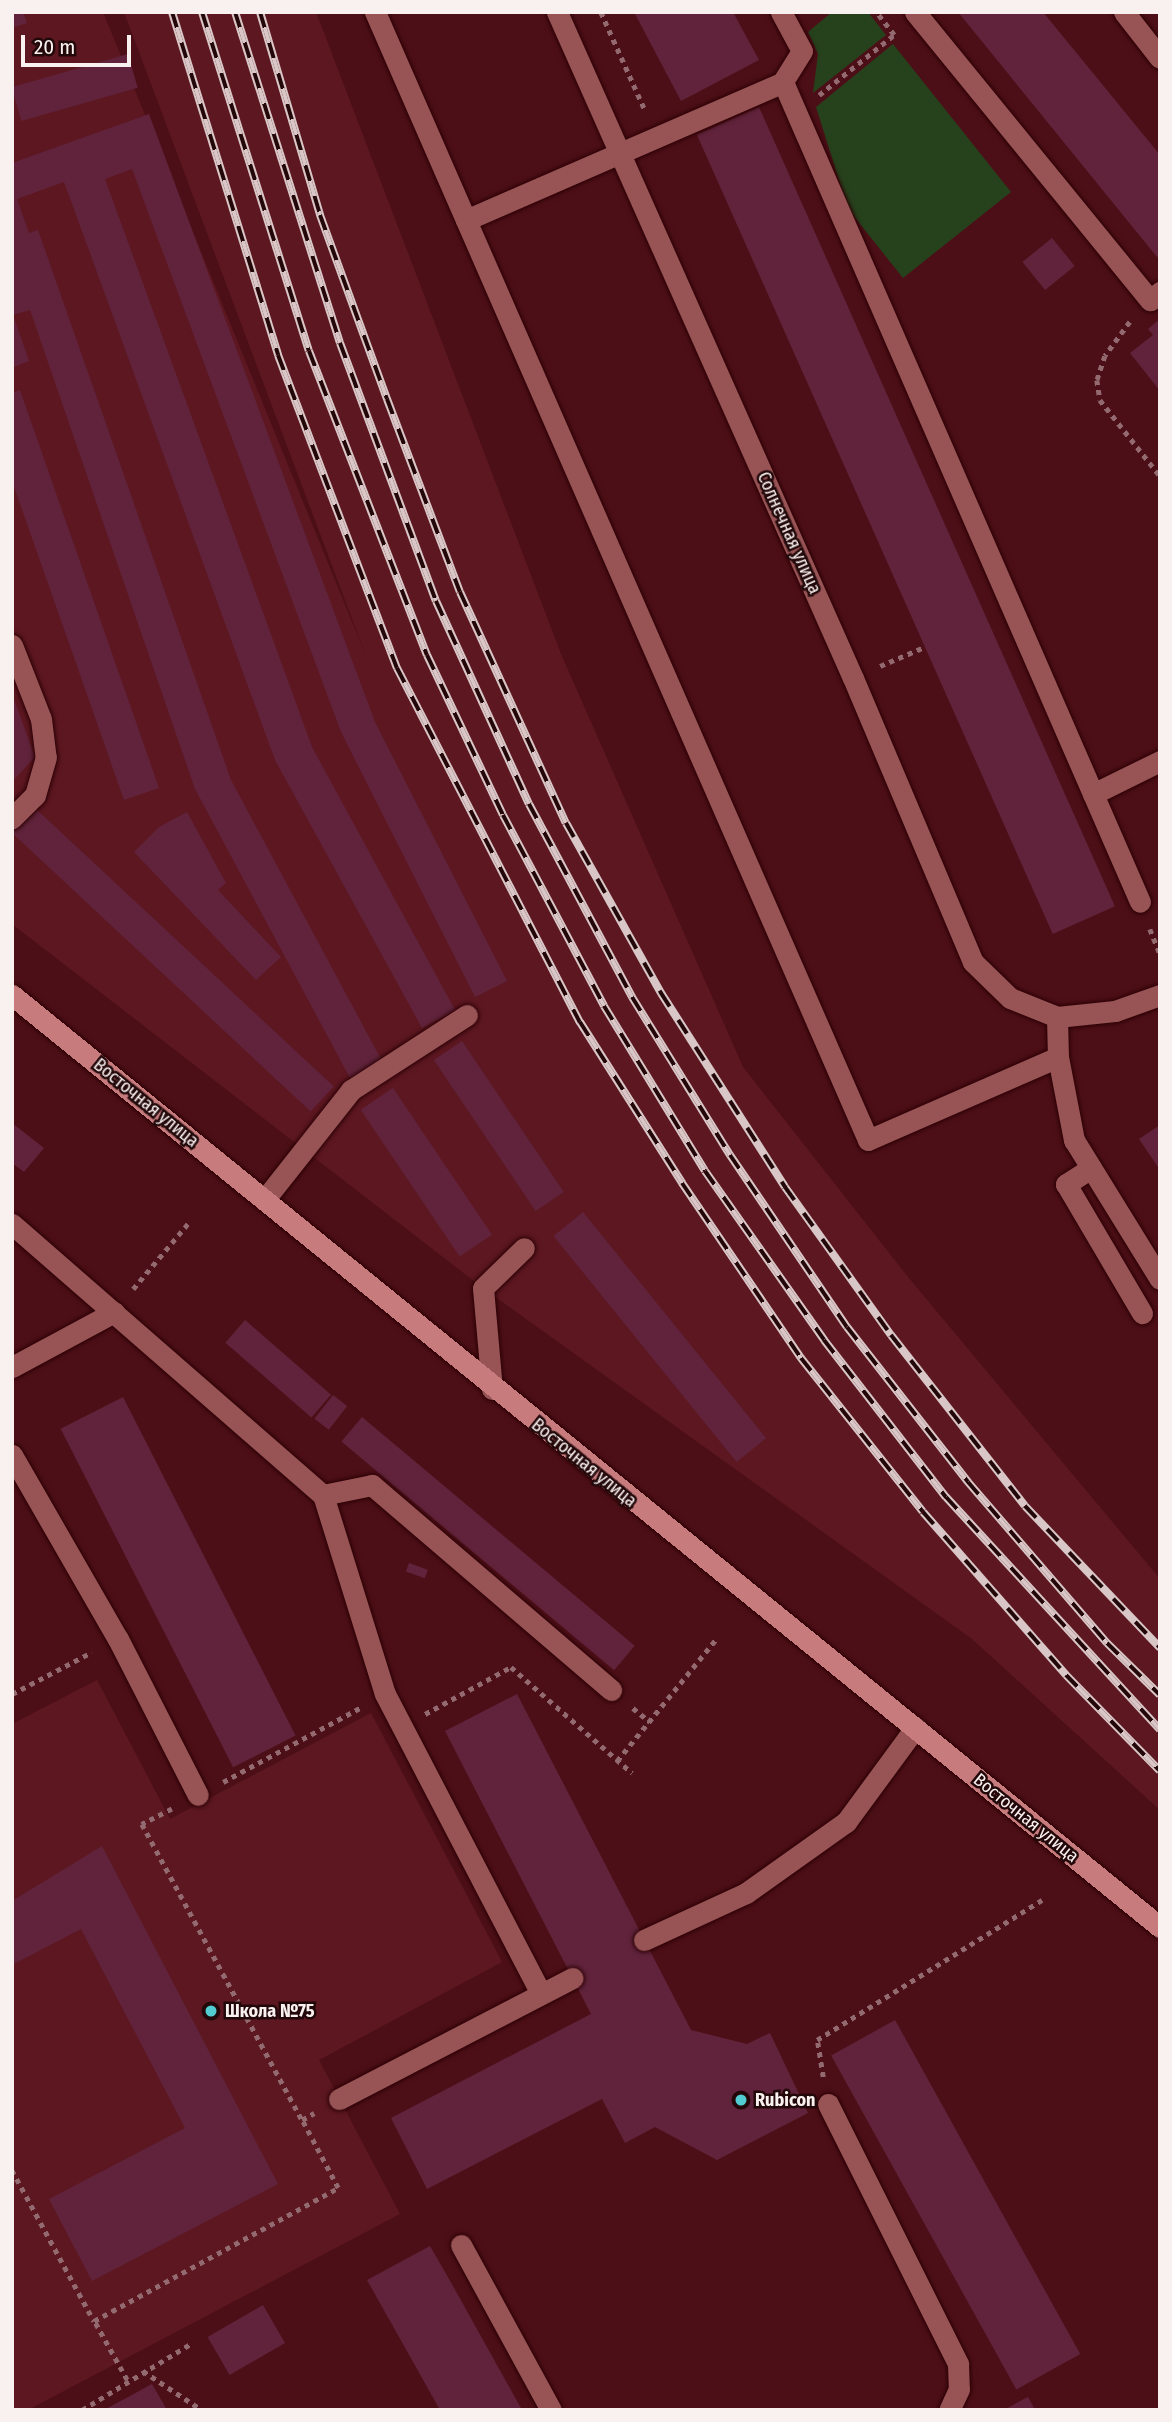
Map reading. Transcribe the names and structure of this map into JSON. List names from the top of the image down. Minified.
{"streets":{"main road":["Восточная улица"],"street":["Солнечная улица"]},"places":["Школа №75","Rubicon"],"scale_bar":"20 m"}
